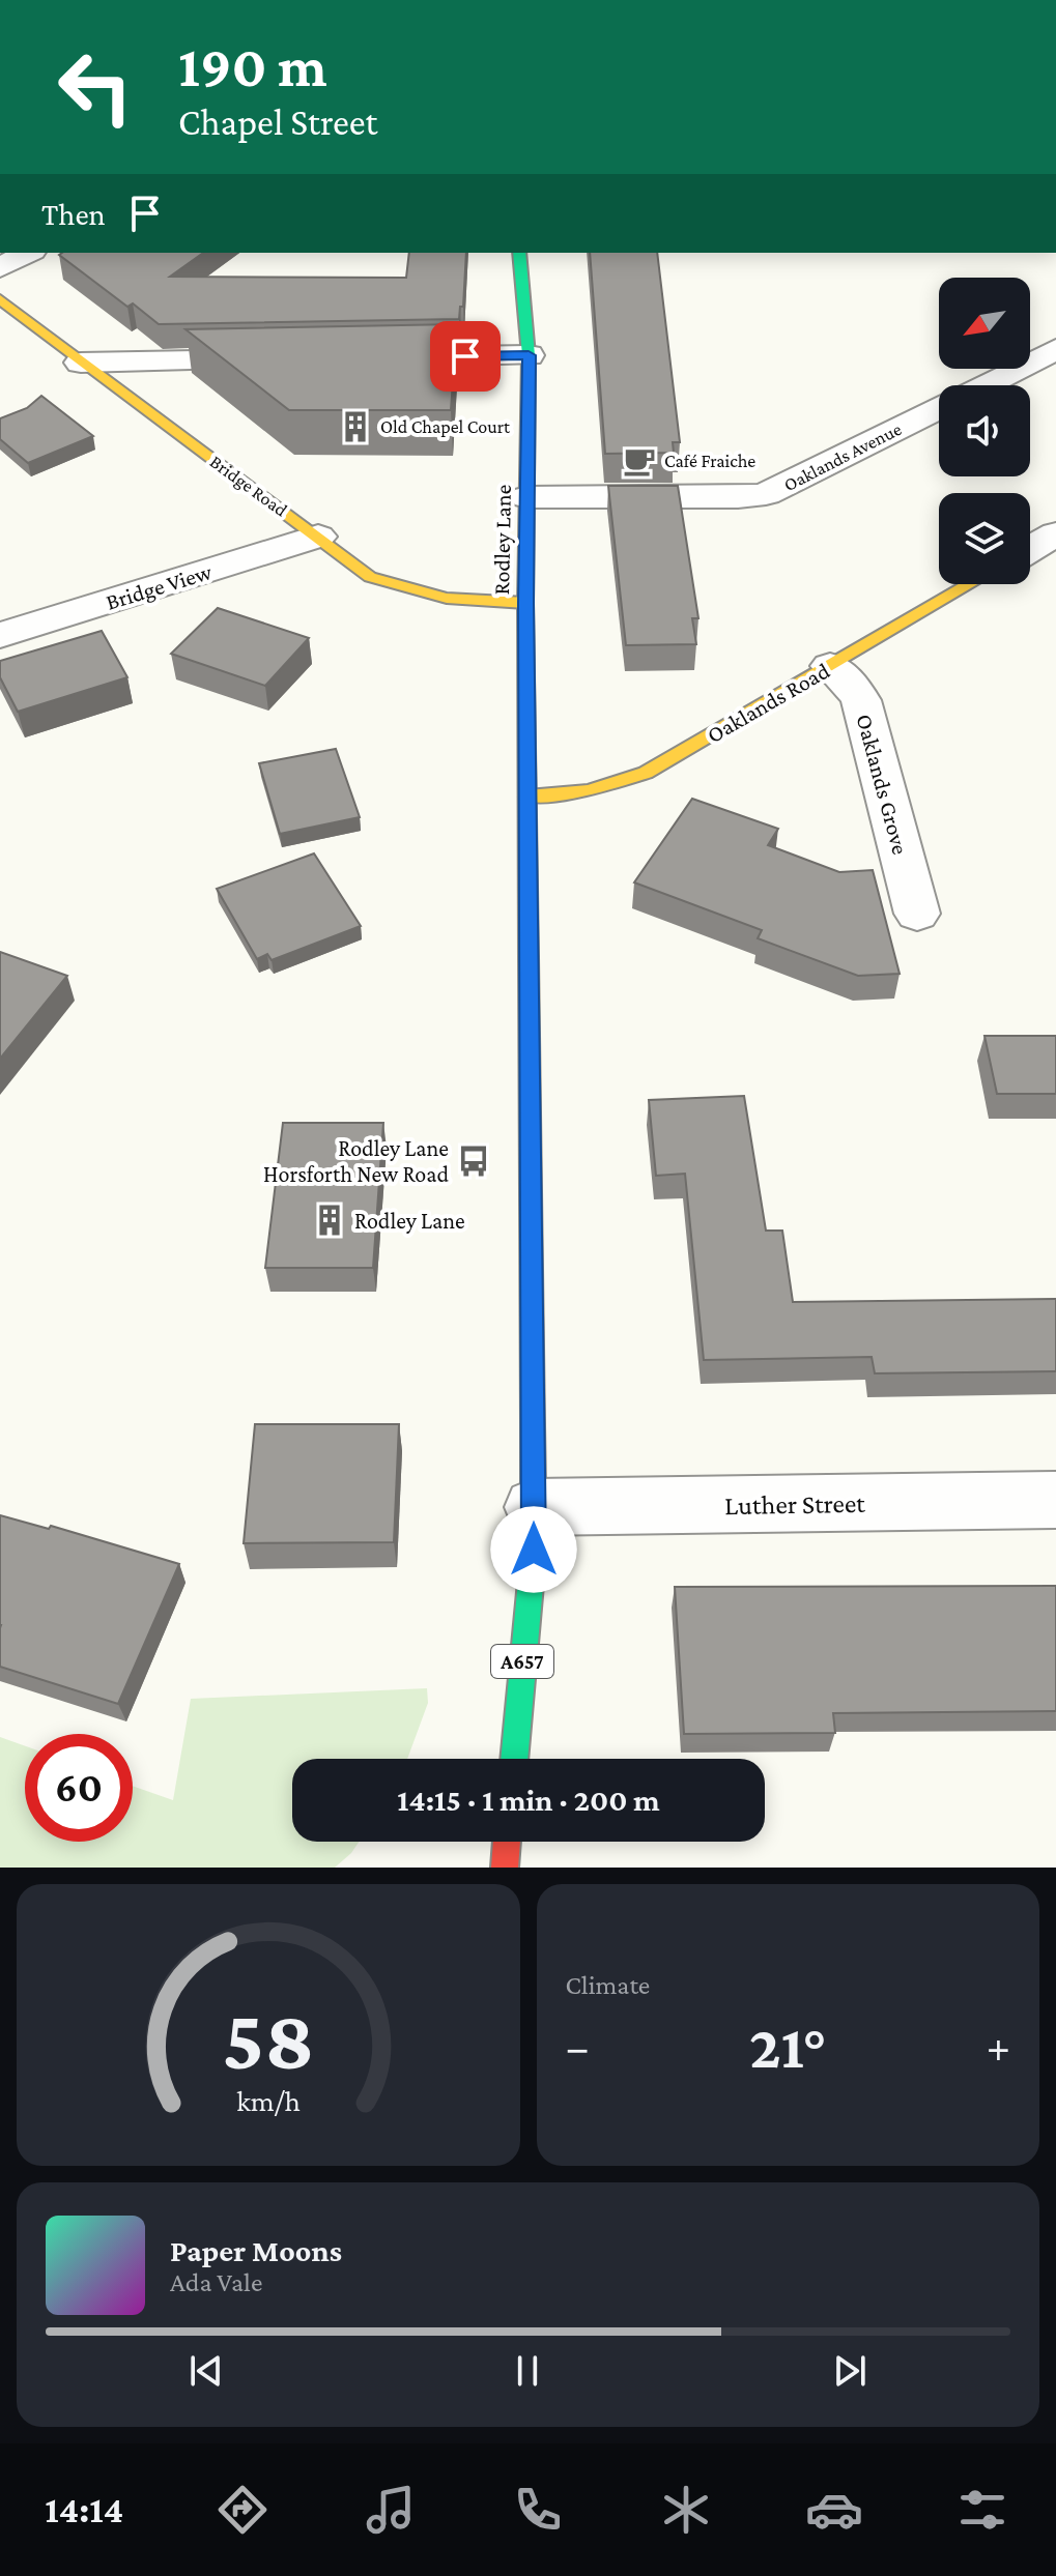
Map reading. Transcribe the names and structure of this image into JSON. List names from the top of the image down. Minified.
{"streets":{"main road":["Bridge Road","Rodley Lane","Oaklands Road","A657"],"street":["Oaklands Avenue","Bridge View","Oaklands Grove","Luther Street"]},"crossings":[["Oaklands Avenue","Rodley Lane"],["Bridge Road","Rodley Lane"],["Bridge Road","Bridge View"],["Rodley Lane","Oaklands Road"],["Rodley Lane","Luther Street"],["Oaklands Road","Oaklands Grove"]],"places":{"building":["Old Chapel Court","Rodley Lane"],"cafe":["Café Fraiche"],"bus stop":["Rodley Lane Horsforth New Road"]},"north":"bottom left","page":{"turn":["190 m","Chapel Street"],"then":"Then","limit":"60","trip":"14:15 · 1 min · 200 m","tile":"Climate","heat":["−","21°","+"],"song":["Paper Moons","Ada Vale"],"tabs":"14:14","gauge":["58","km/h"]}}
